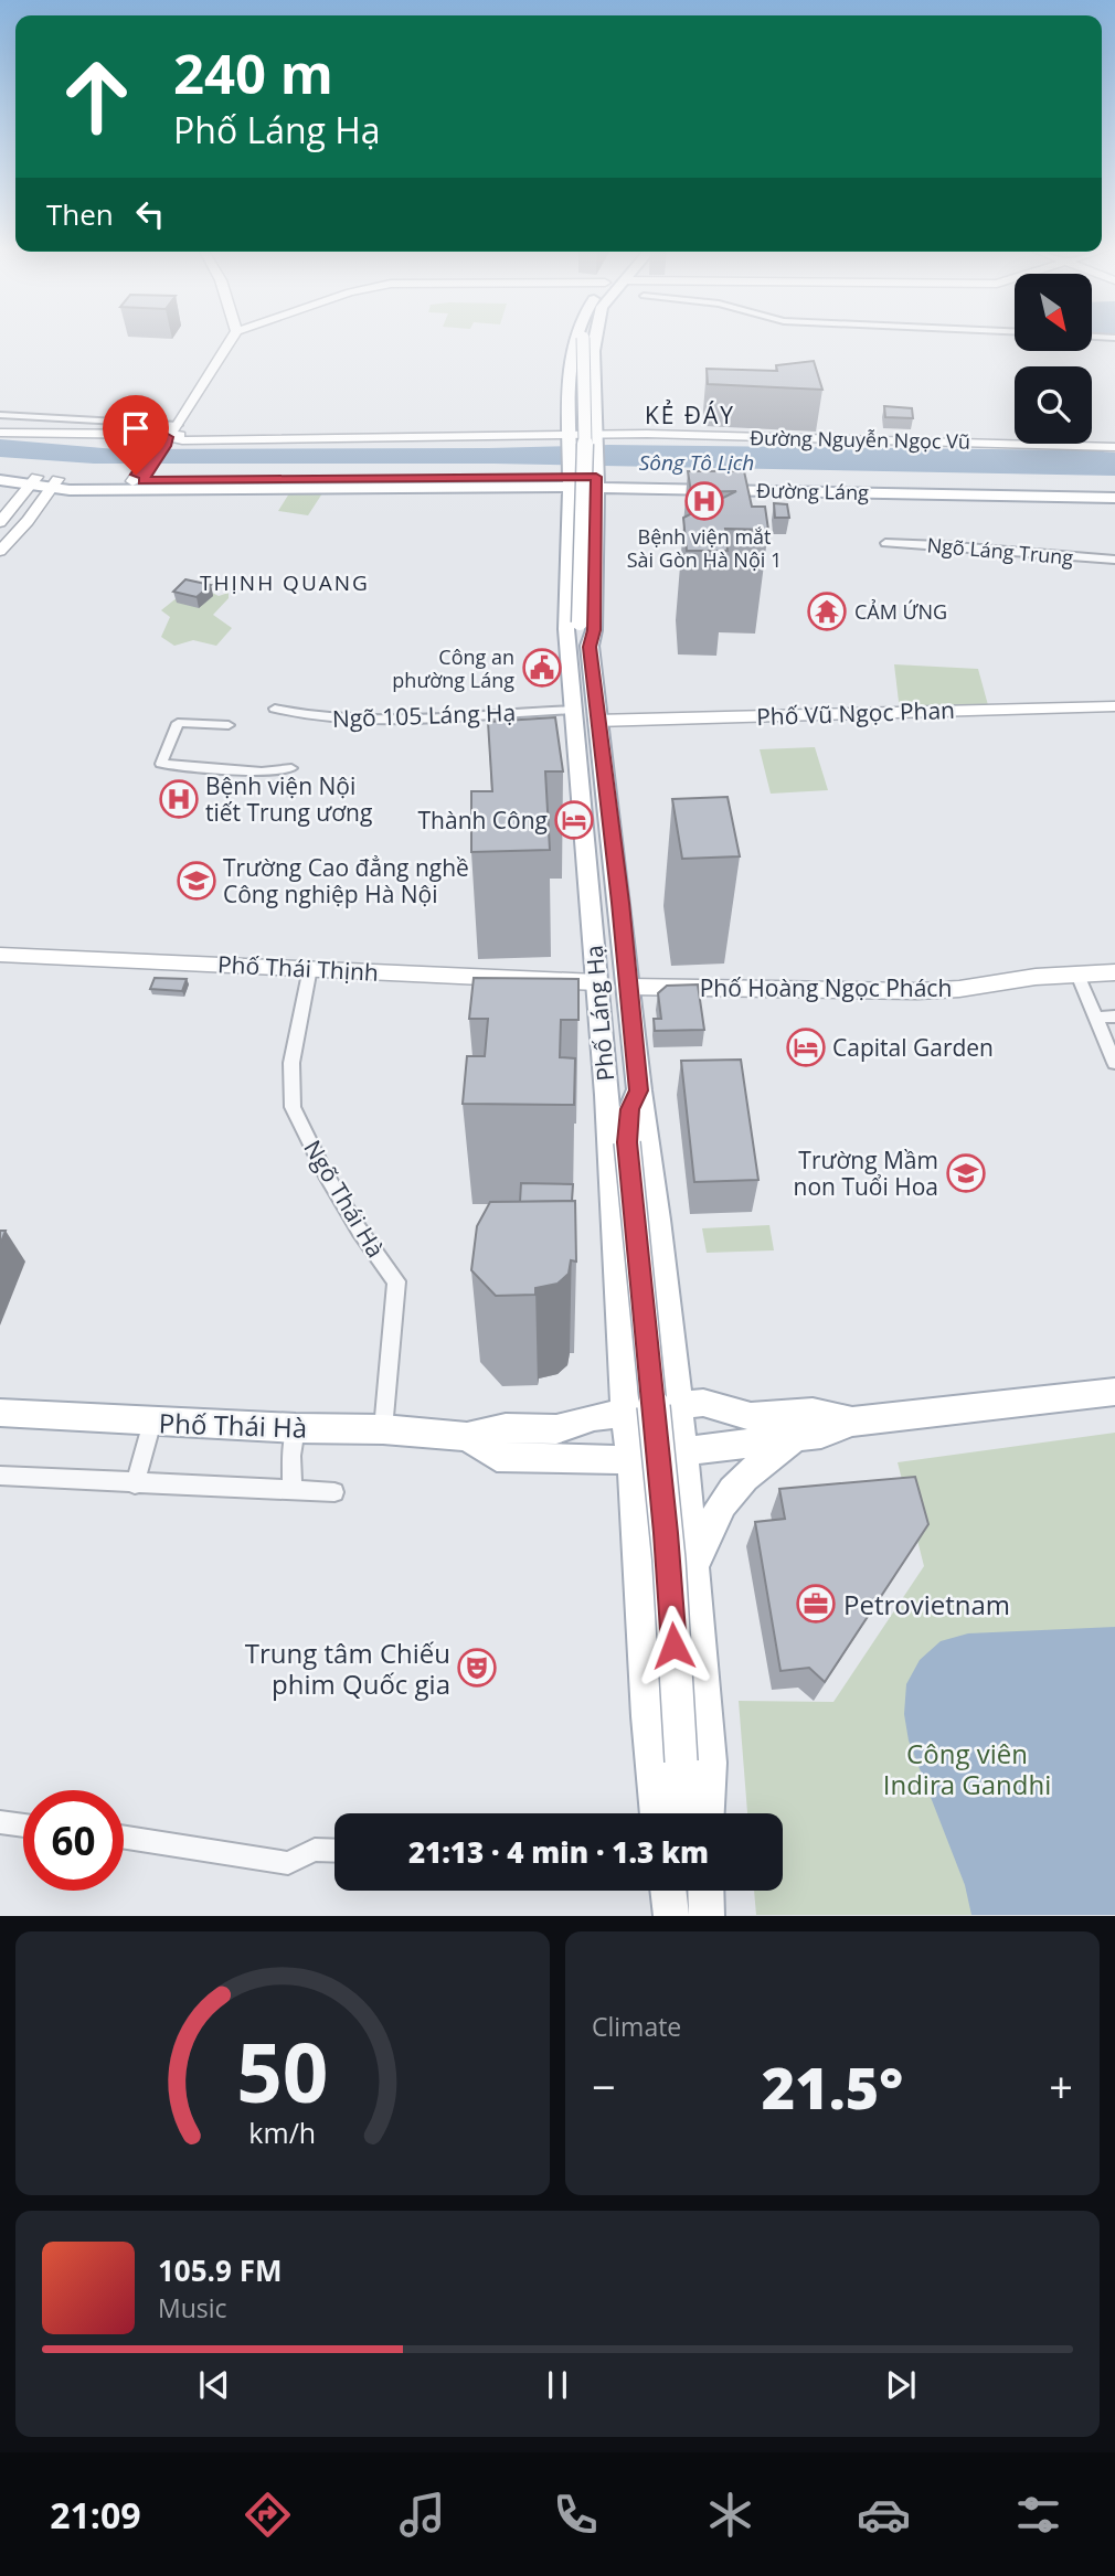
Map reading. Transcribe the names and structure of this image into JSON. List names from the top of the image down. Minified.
{"streets":{"main road":["Đường Láng","Phố Láng Hạ","Phố Thái Hà"],"street":["Đường Nguyễn Ngọc Vũ","Ngõ Láng Trung","Phố Vũ Ngọc Phan","Ngõ 105 Láng Hạ","Phố Thái Thịnh","Phố Hoàng Ngọc Phách","Ngõ Thái Hà"]},"crossings":[["Đường Nguyễn Ngọc Vũ","Phố Láng Hạ"],["Đường Láng","Phố Láng Hạ"],["Phố Vũ Ngọc Phan","Phố Láng Hạ"],["Ngõ 105 Láng Hạ","Phố Láng Hạ"],["Phố Thái Thịnh","Phố Láng Hạ"],["Phố Thái Thịnh","Ngõ Thái Hà"],["Phố Hoàng Ngọc Phách","Phố Láng Hạ"],["Phố Láng Hạ","Phố Thái Hà"],["Ngõ Thái Hà","Phố Thái Hà"]],"districts":["KẺ ĐÁY","THỊNH QUANG"],"water":["Sông Tô Lịch"],"parks":["Công viên Indira Gandhi"],"places":{"hospital":["Bệnh viện mắt Sài Gòn Hà Nội 1","Bệnh viện Nội tiết Trung ương"],"temple":["CẢM ỨNG"],"public building":["Công an phường Láng"],"hotel":["Thành Công","Capital Garden"],"school or university":["Trường Cao đẳng nghề Công nghiệp Hà Nội","Trường Mầm non Tuổi Hoa"],"office":["Petrovietnam"],"theatre":["Trung tâm Chiếu phim Quốc gia"]},"north":"bottom right","page":{"turn":["240 m","Phố Láng Hạ"],"then":"Then","limit":"60","trip":"21:13 · 4 min · 1.3 km","tile":"Climate","heat":["−","21.5°","+"],"song":["105.9 FM","Music"],"tabs":"21:09","gauge":["50","km/h"]}}
